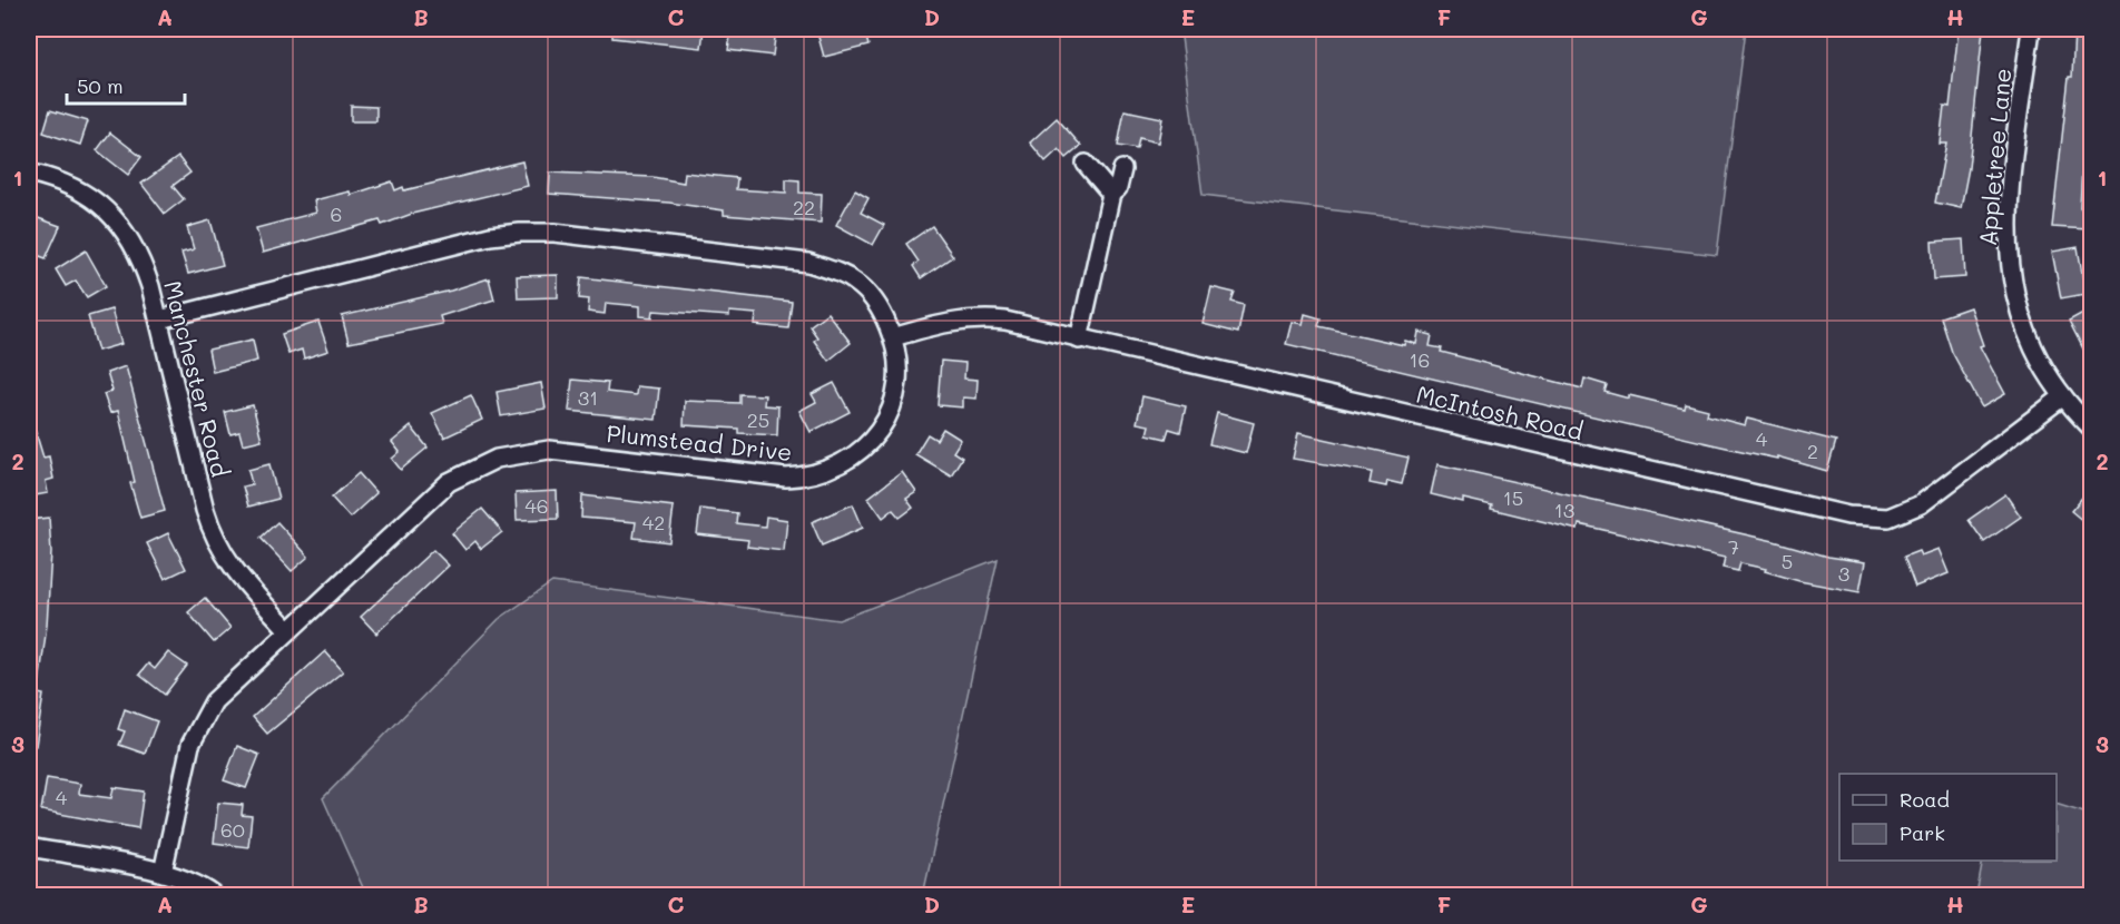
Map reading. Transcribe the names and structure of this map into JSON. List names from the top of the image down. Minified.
{"streets":{"street":["Appletree Lane","Manchester Road","McIntosh Road","Plumstead Drive"]},"crossings":[["Appletree Lane","McIntosh Road"],["Manchester Road","Plumstead Drive"],["McIntosh Road","Plumstead Drive"]],"house_numbers":["22","6","16","31","25","4","2","15","46","13","42","7","5","3","4","60"],"legend":["Road","Park"],"scale_bar":"50 m","grid":{"columns":["A","B","C","D","E","F","G","H"],"rows":["1","2","3"]}}
